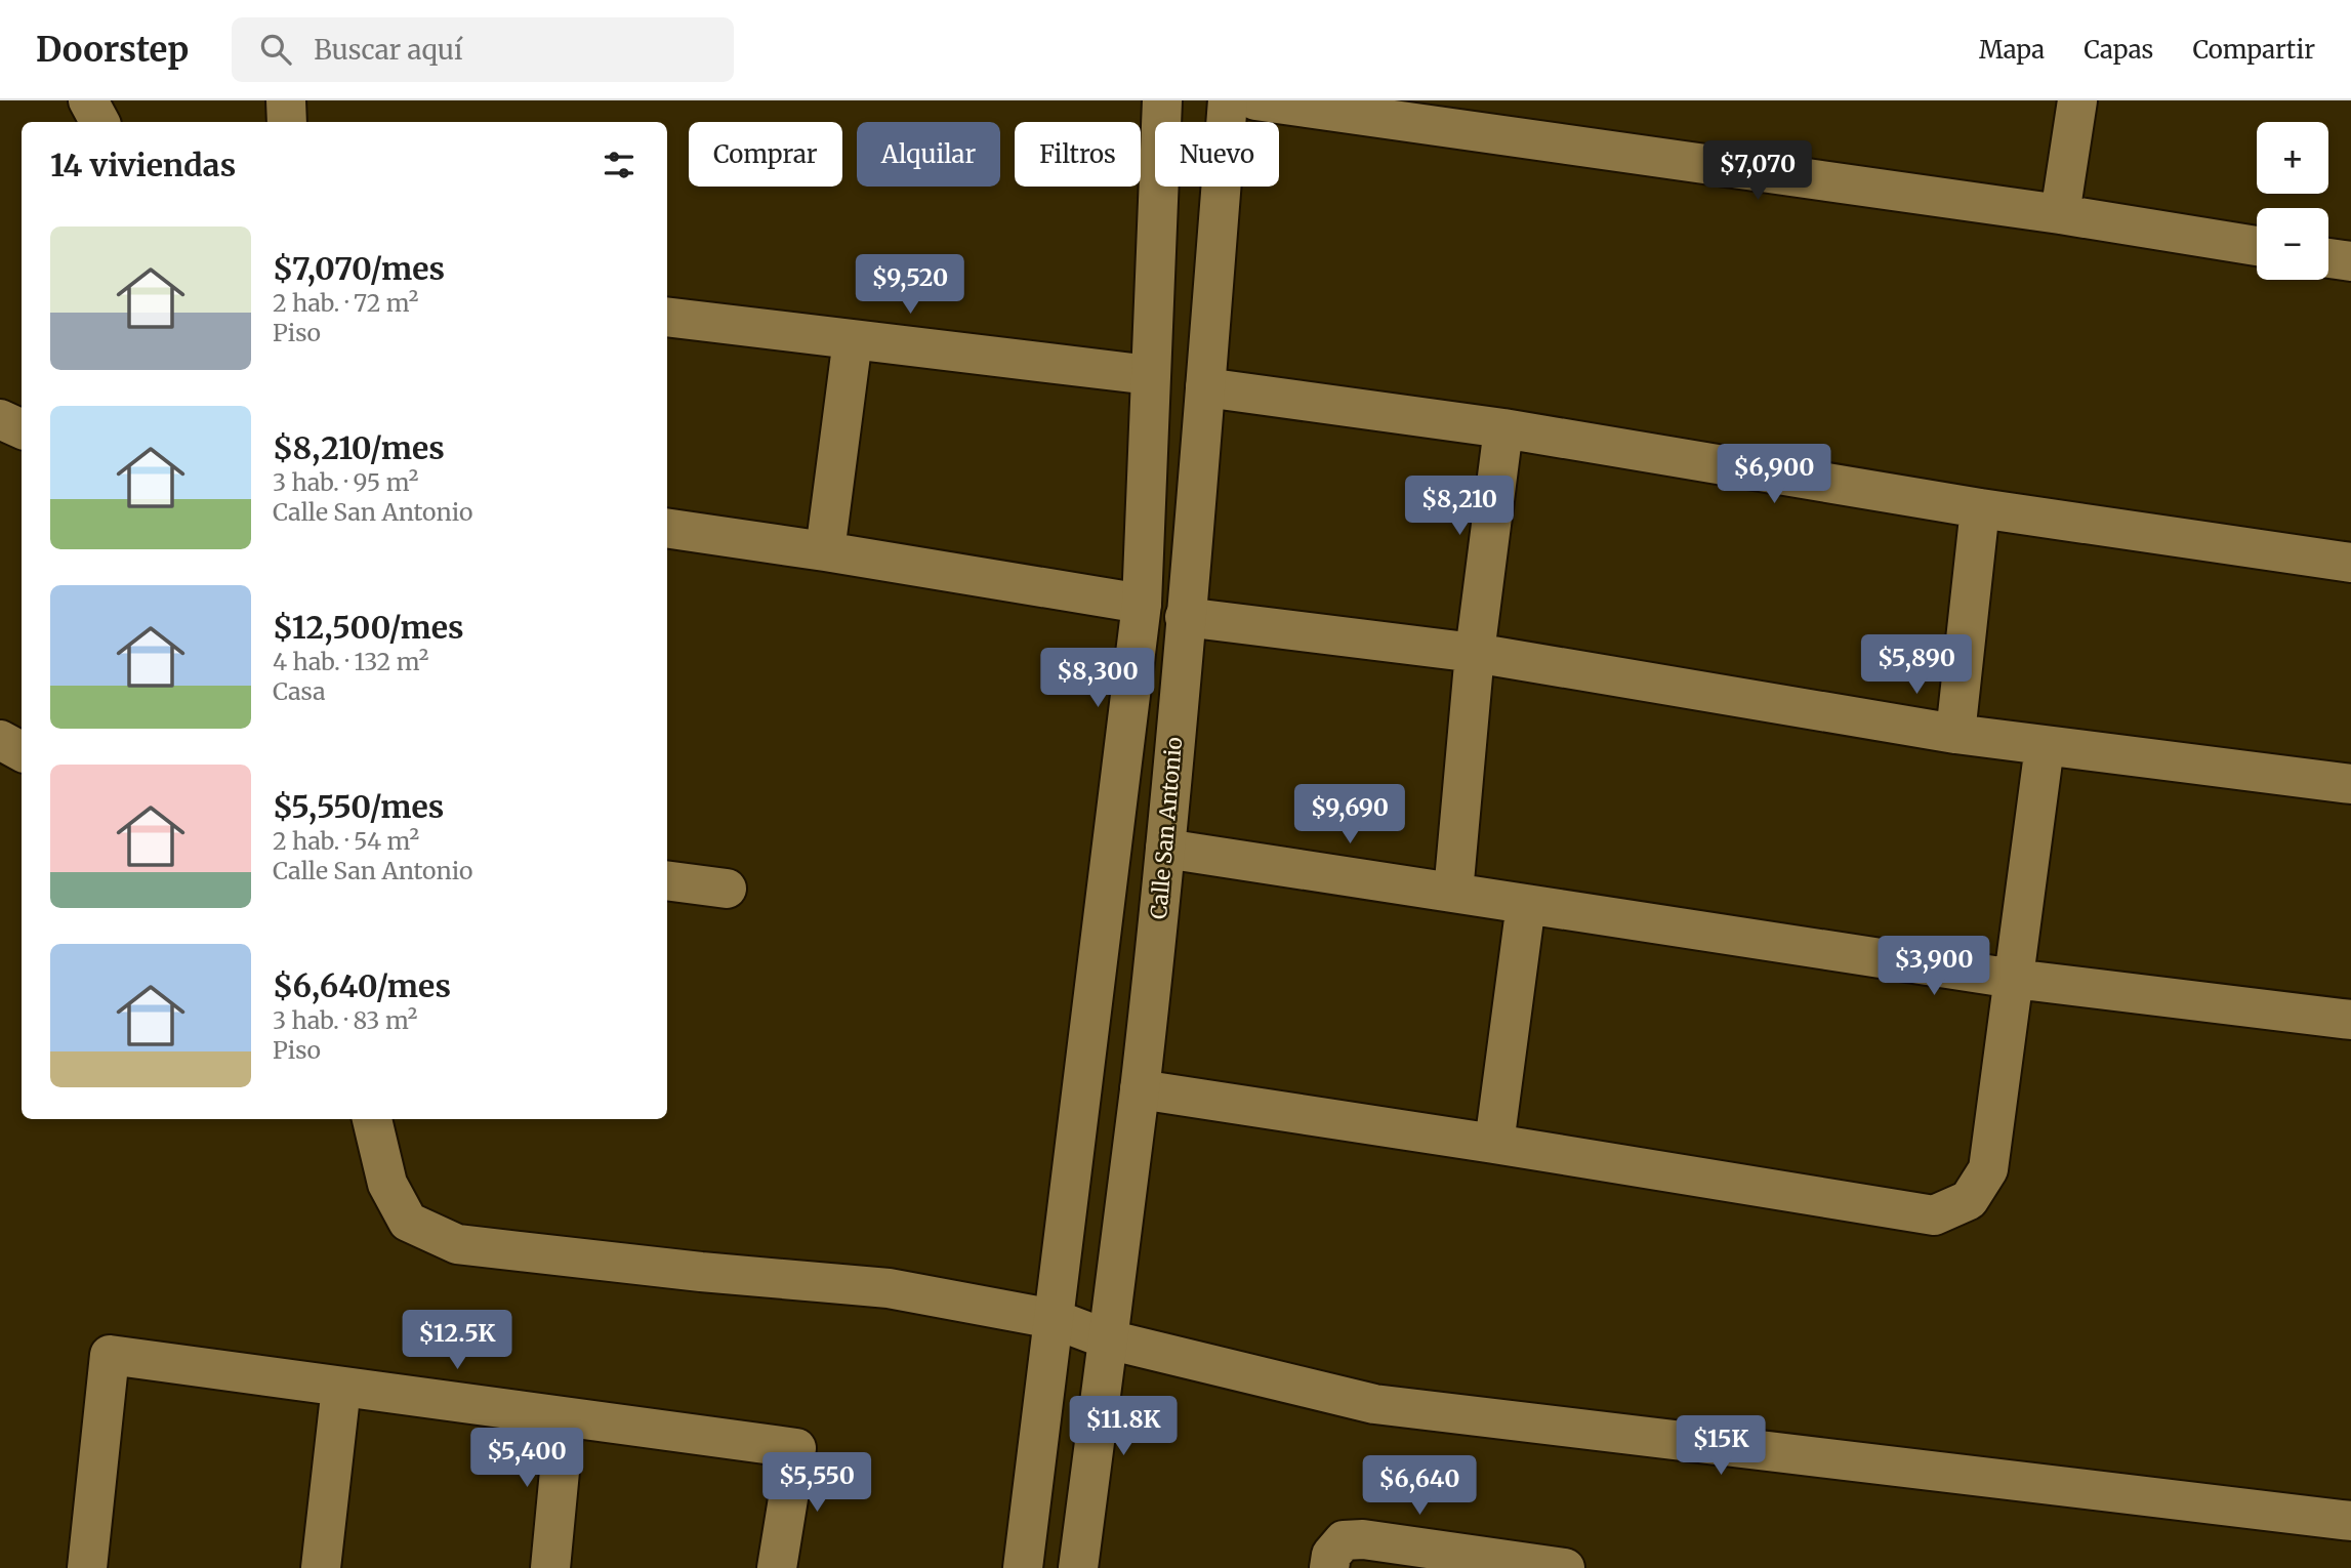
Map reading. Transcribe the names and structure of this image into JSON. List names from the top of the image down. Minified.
{"streets":{"street":["Calle San Antonio"]},"page":{"header":"Doorstep","search":"Buscar aquí","nav":["Mapa","Capas","Compartir"],"map_buttons":["+","−"],"chip":["Comprar","Alquilar","Filtros","Nuevo"],"heading":"14 viviendas","price":["$7,070","$9,520","$6,900","$8,210","$5,890","$8,300","$9,690","$3,900","$12.5K","$11.8K","$15K","$5,400","$5,550","$6,640"],"list":[{"name":"$7,070/mes","note":"2 hab. · 72 m² · Piso"},{"name":"$8,210/mes","note":"3 hab. · 95 m² · Calle San Antonio"},{"name":"$12,500/mes","note":"4 hab. · 132 m² · Casa"},{"name":"$5,550/mes","note":"2 hab. · 54 m² · Calle San Antonio"},{"name":"$6,640/mes","note":"3 hab. · 83 m² · Piso"}]}}
